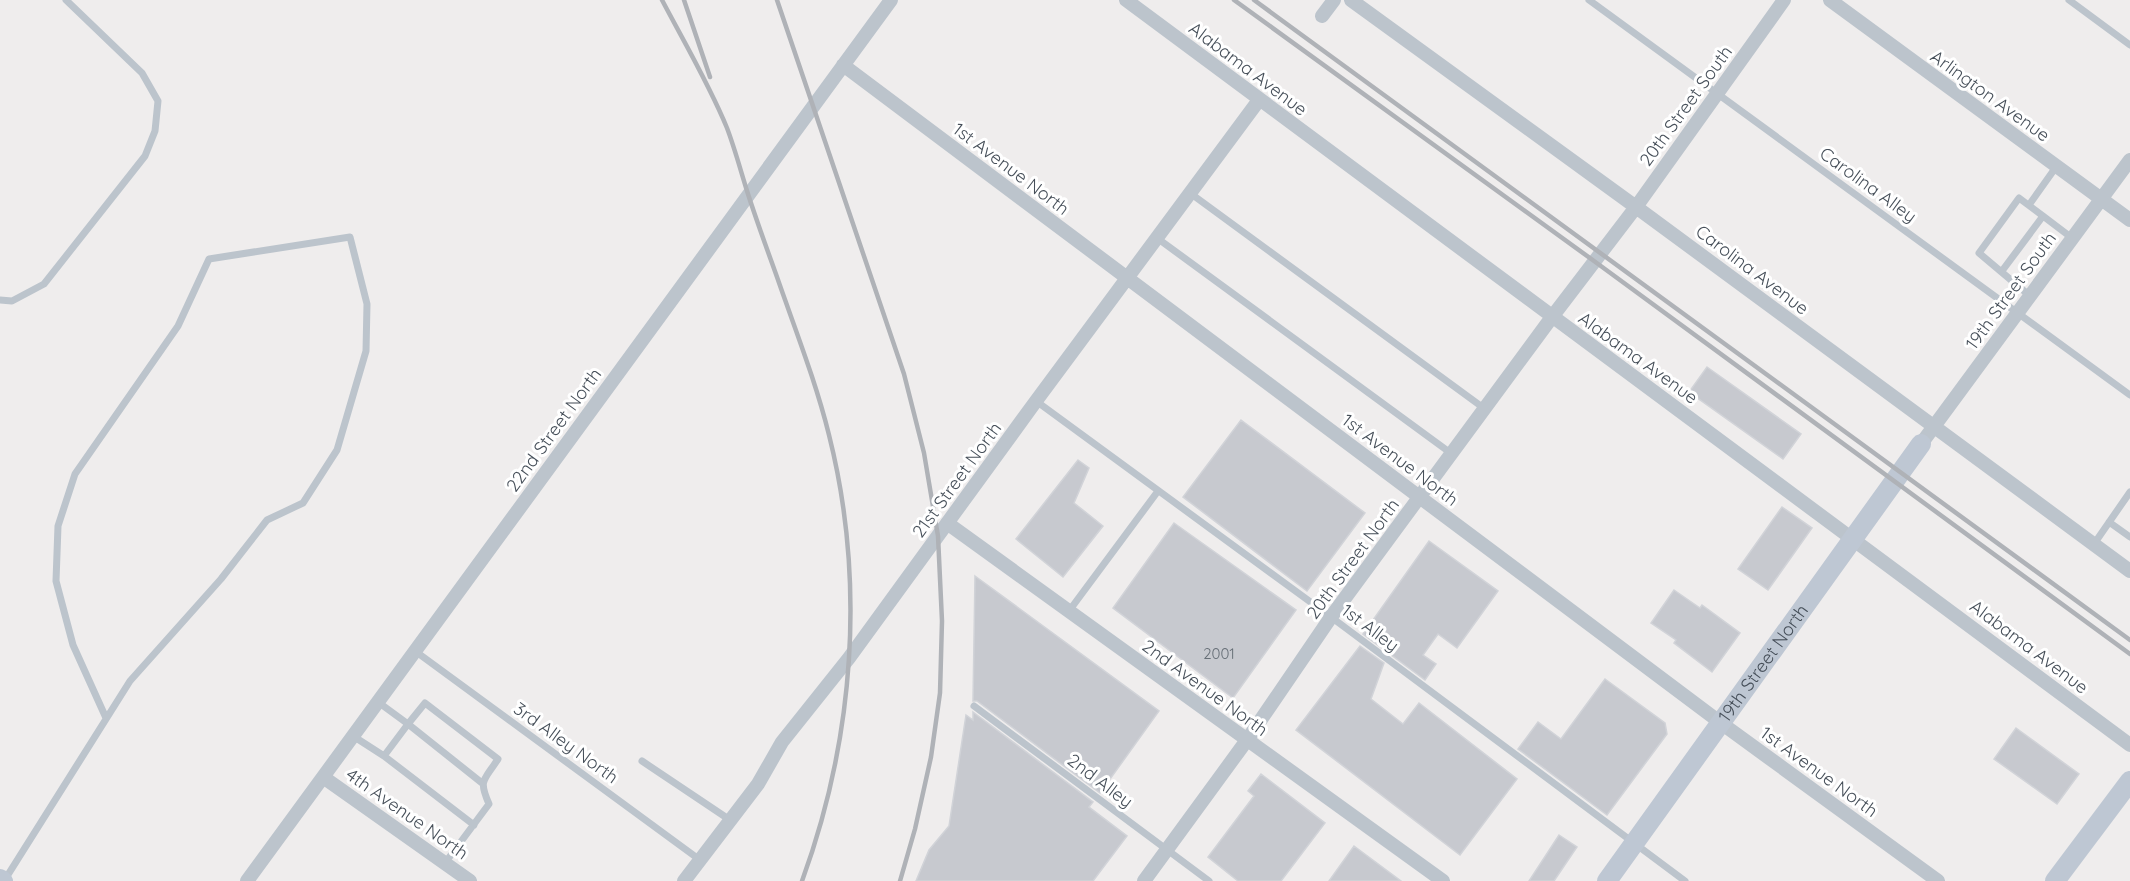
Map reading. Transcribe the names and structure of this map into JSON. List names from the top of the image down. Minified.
{"streets":{"street":["Alabama Avenue","Arlington Avenue","20th Street South","1st Avenue North","Carolina Avenue","19th Street South","22nd Street North","21st Street North","20th Street North","19th Street North","2nd Avenue North","4th Avenue North"],"lane":["Carolina Alley","1st Alley","3rd Alley North","2nd Alley"]},"crossings":[["Alabama Avenue","21st Street North"],["Alabama Avenue","20th Street North"],["Alabama Avenue","19th Street North"],["Arlington Avenue","19th Street South"],["20th Street South","Carolina Alley"],["20th Street South","Carolina Avenue"],["20th Street South","20th Street North"],["1st Avenue North","22nd Street North"],["1st Avenue North","21st Street North"],["1st Avenue North","20th Street North"],["1st Avenue North","19th Street North"],["Carolina Alley","19th Street South"],["Carolina Avenue","19th Street South"],["19th Street South","19th Street North"],["22nd Street North","3rd Alley North"],["22nd Street North","4th Avenue North"],["21st Street North","1st Alley"],["21st Street North","2nd Avenue North"],["21st Street North","3rd Alley North"],["20th Street North","1st Alley"],["20th Street North","2nd Avenue North"],["20th Street North","2nd Alley"],["1st Alley","19th Street North"]],"house_numbers":["2001"]}
